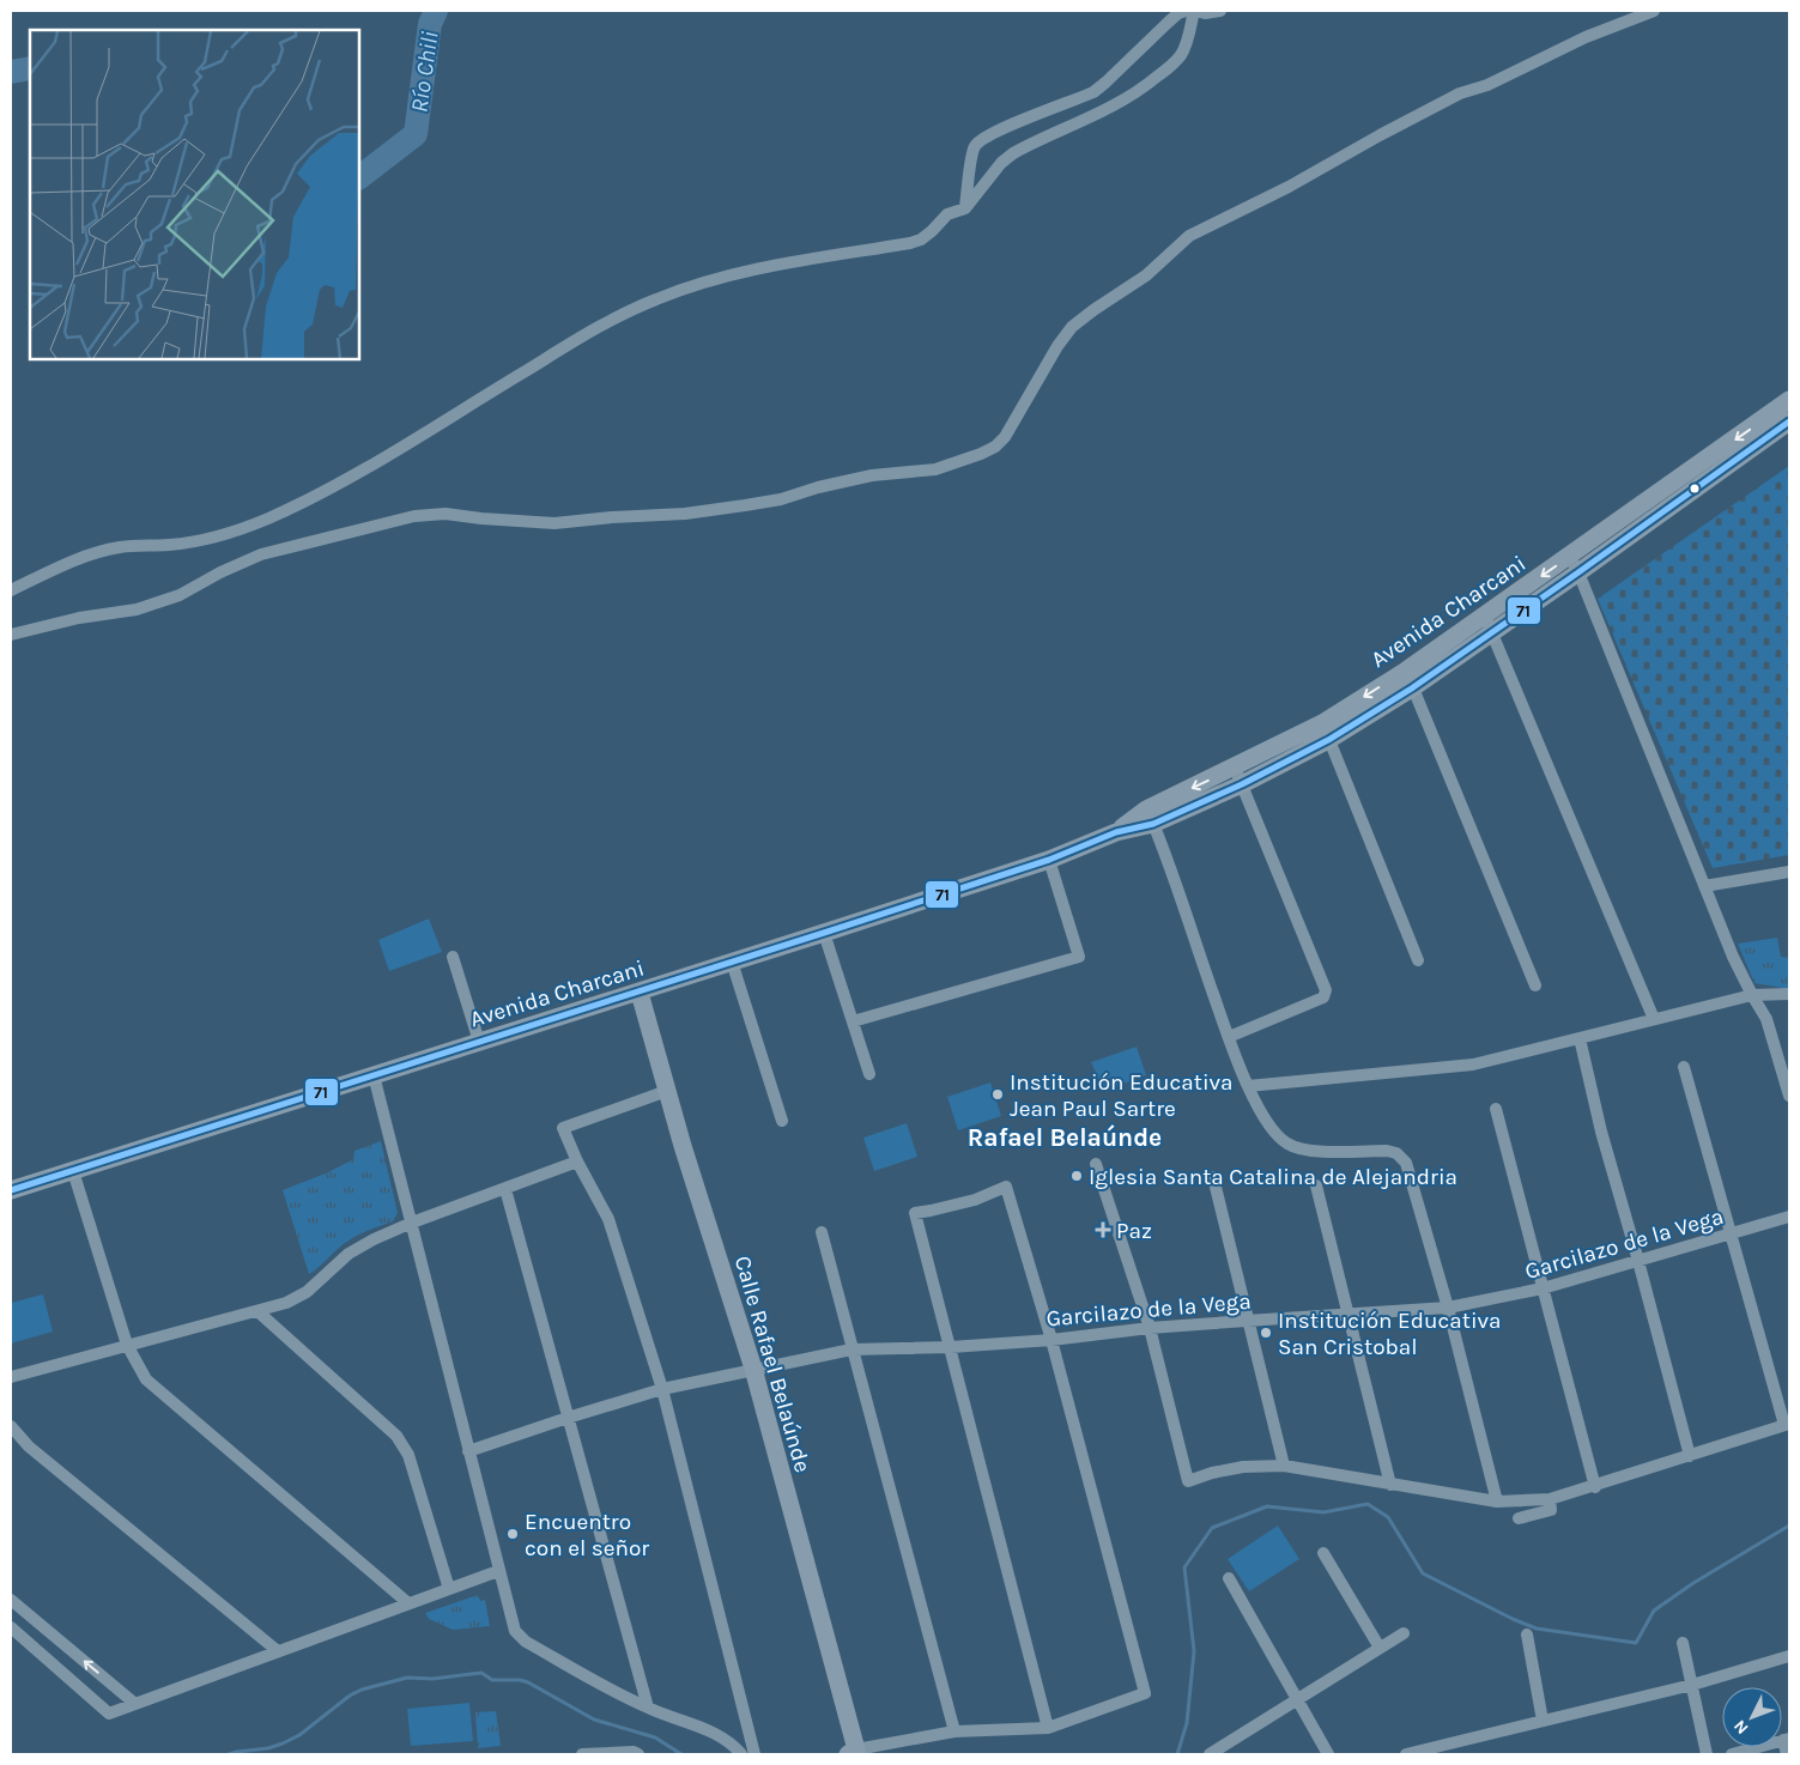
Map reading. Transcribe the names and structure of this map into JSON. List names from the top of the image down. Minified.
{"streets":{"main road":["Avenida Charcani","Calle Rafael Belaúnde"],"street":["Garcilazo de la Vega"]},"crossings":[["Avenida Charcani","Calle Rafael Belaúnde"],["Garcilazo de la Vega","Calle Rafael Belaúnde"]],"districts":["Rafael Belaúnde"],"water":["Río Chili"],"places":{"other":["Institución Educativa Jean Paul Sartre","Iglesia Santa Catalina de Alejandria","Institución Educativa San Cristobal","Encuentro con el señor"],"health":["Paz"]},"lines":["transit line 71"],"north":"bottom left"}
